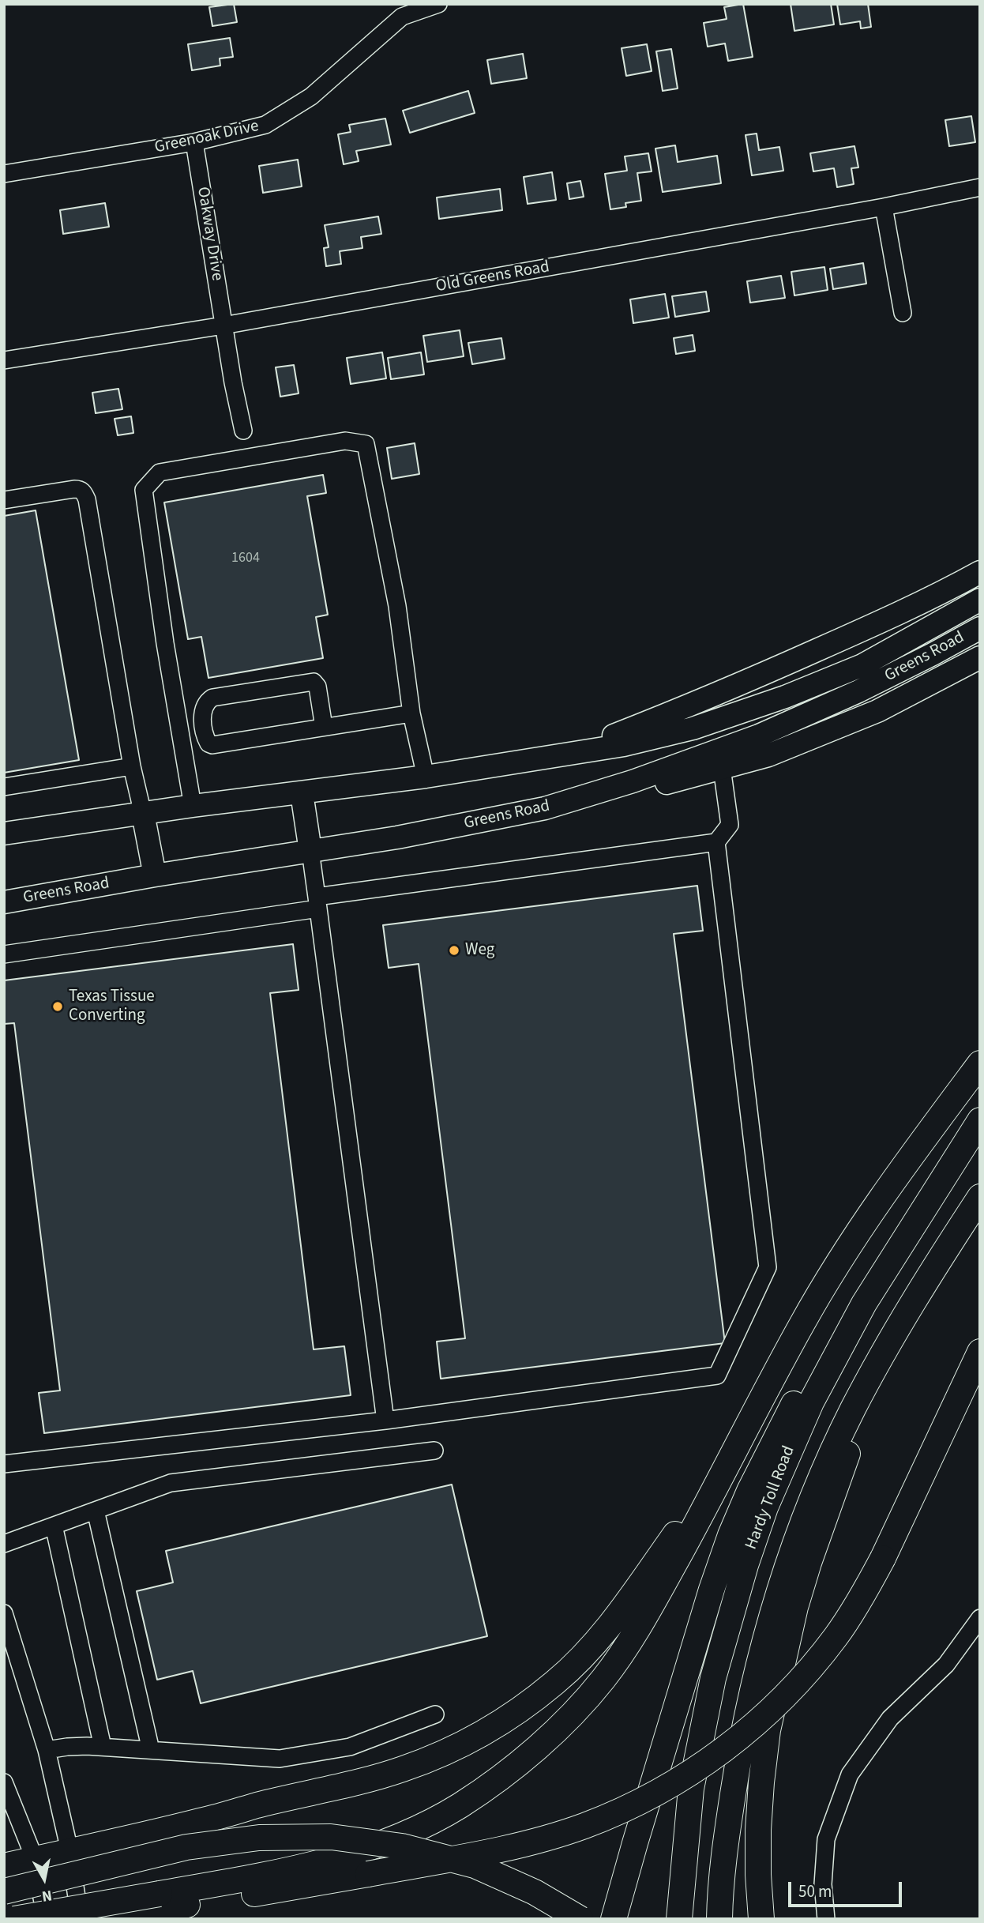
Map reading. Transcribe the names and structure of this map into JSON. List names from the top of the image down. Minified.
{"streets":{"highway":["Hardy Toll Road"],"main road":["Greens Road"],"street":["Greenoak Drive","Oakway Drive","Old Greens Road"]},"crossings":[["Greenoak Drive","Oakway Drive"],["Oakway Drive","Old Greens Road"]],"places":["Weg","Texas Tissue Converting"],"house_numbers":["1604"],"scale_bar":"50 m","north":"bottom"}
